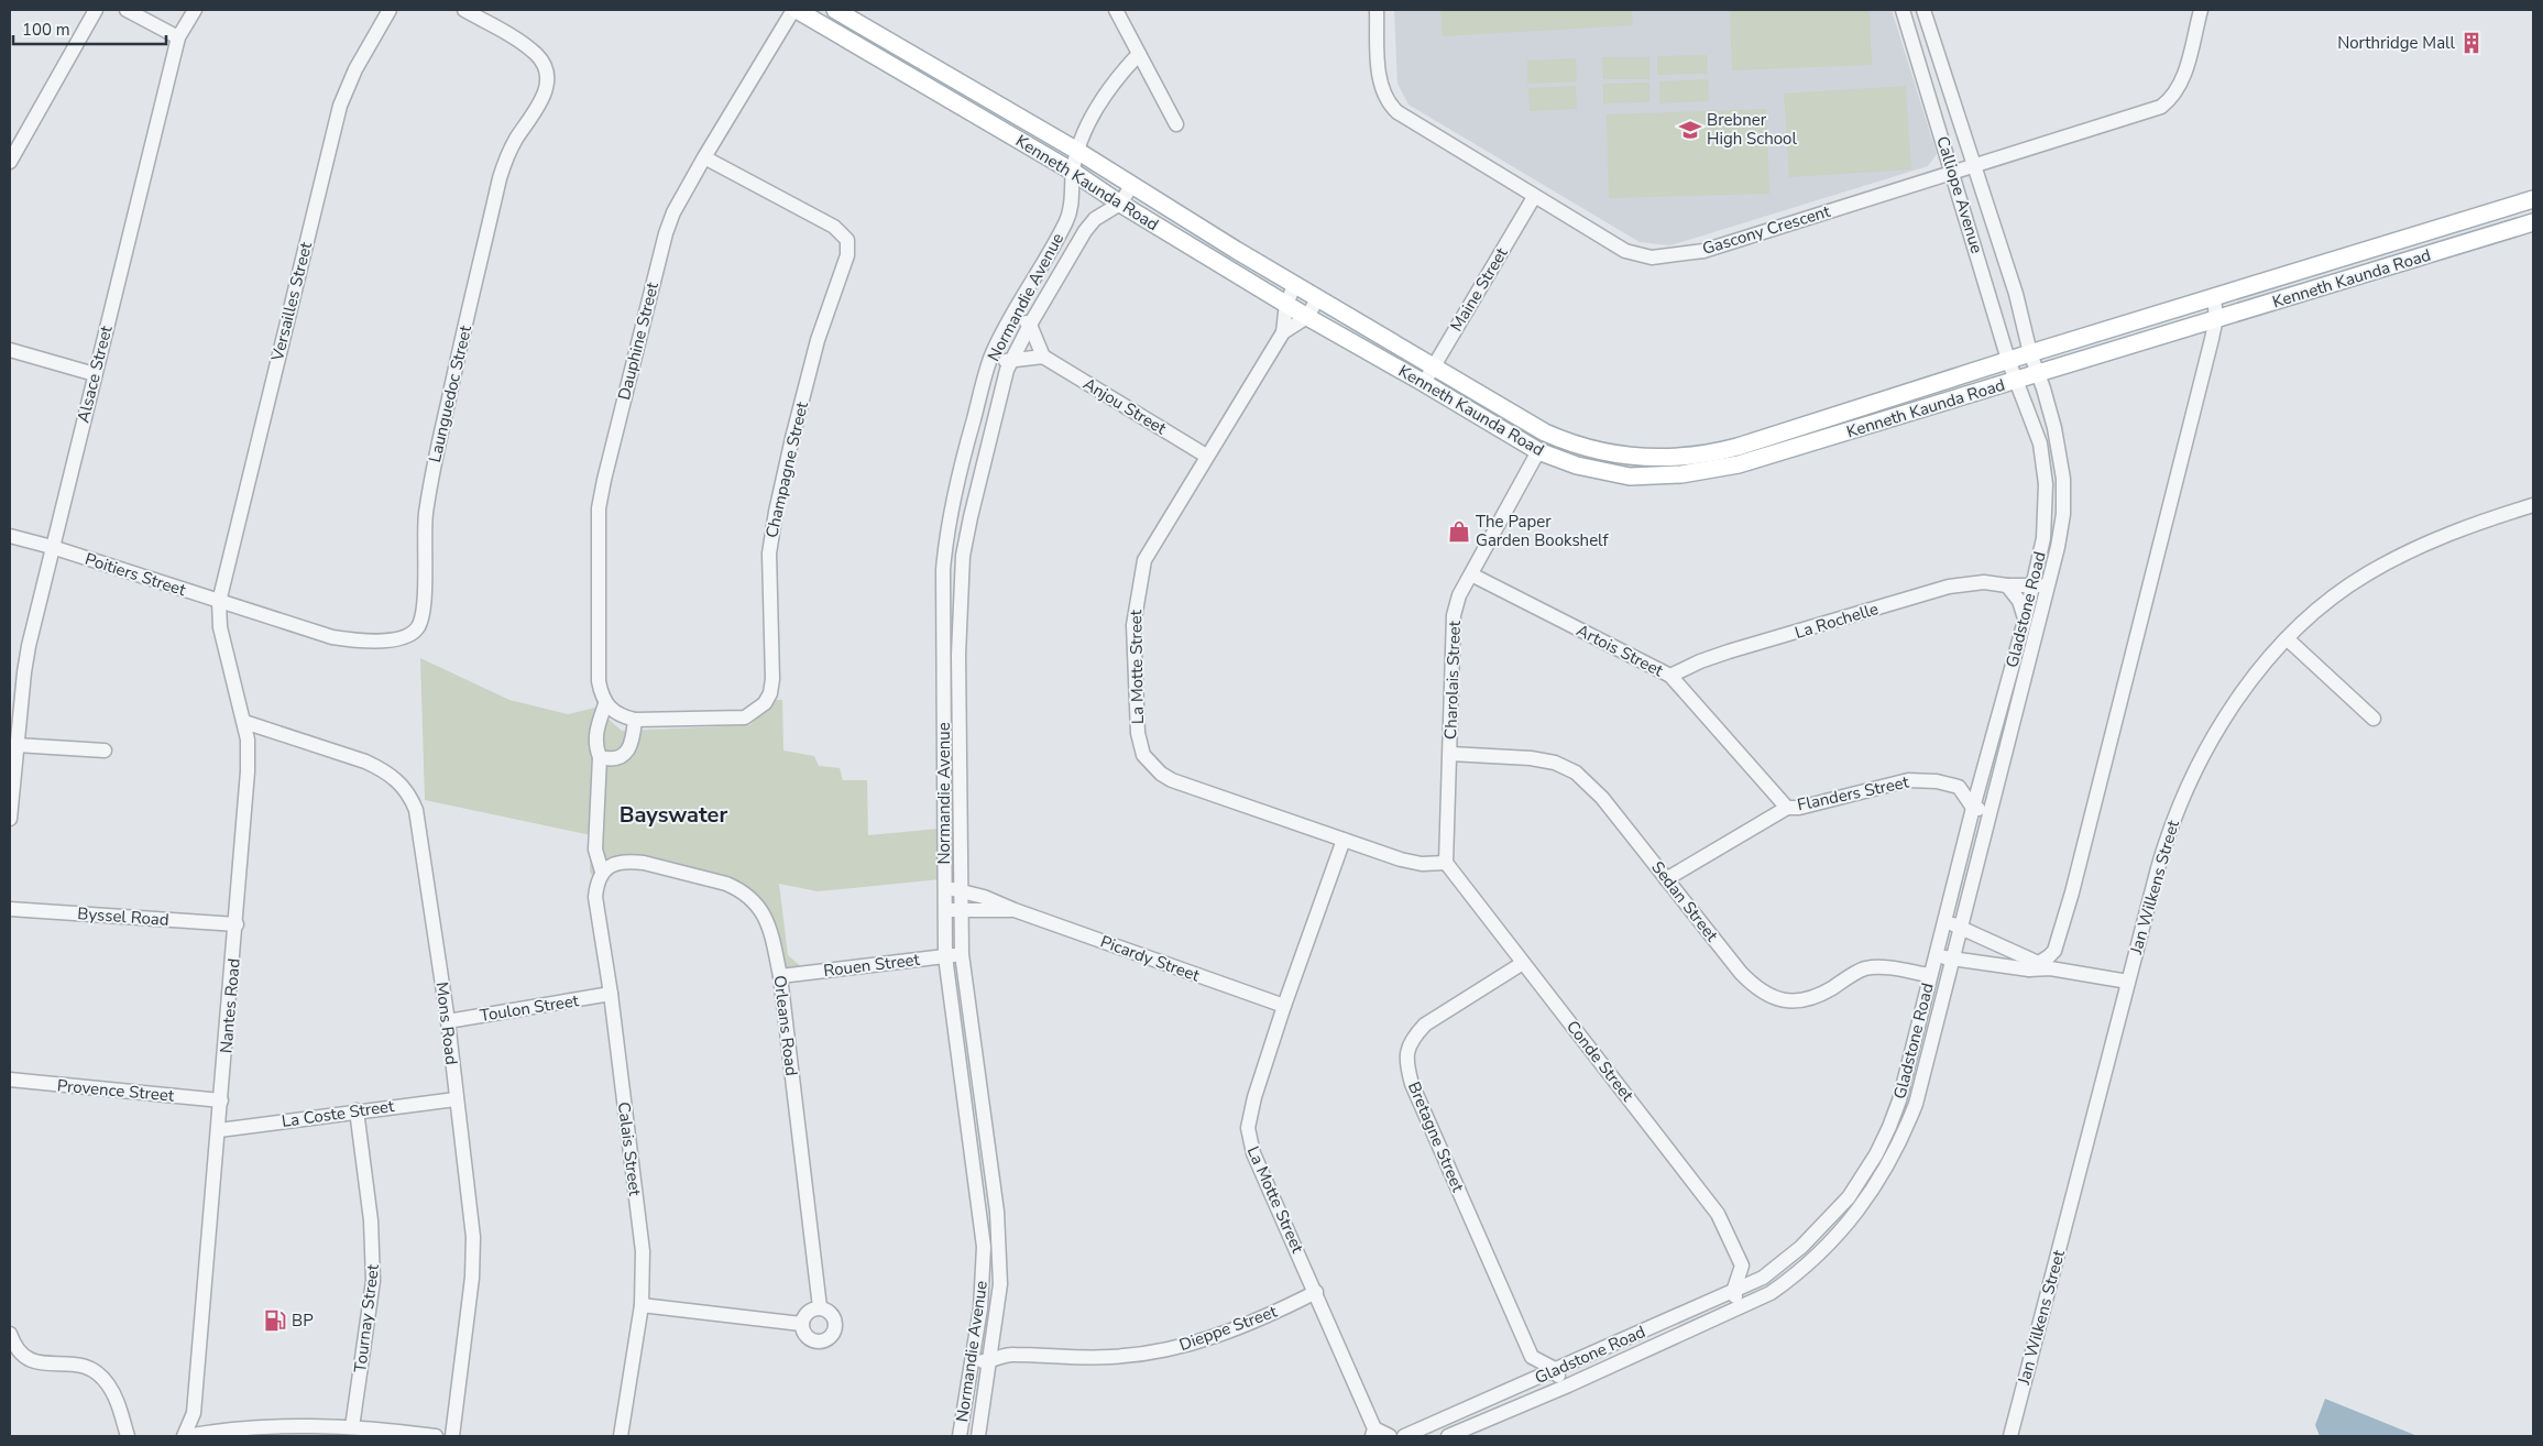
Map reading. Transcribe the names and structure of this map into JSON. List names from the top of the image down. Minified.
{"streets":{"main road":["Kenneth Kaunda Road"],"street":["Calliope Avenue","Gascony Crescent","Maine Street","Normandie Avenue","Versailles Street","Dauphine Street","Alsace Street","Launguedoc Street","Anjou Street","Champagne Street","Poitiers Street","Gladstone Road","La Rochelle","Artois Street","La Motte Street","Charolais Street","Flanders Street","Jan Wilkens Street","Sedan Street","Byssel Road","Picardy Street","Rouen Street","Nantes Road","Toulon Street","Mons Road","Orleans Road","Conde Street","Provence Street","La Coste Street","Bretagne Street","Calais Street","Tournay Street","Dieppe Street"]},"crossings":[["Kenneth Kaunda Road","Calliope Avenue"],["Kenneth Kaunda Road","Maine Street"],["Kenneth Kaunda Road","Normandie Avenue"],["Kenneth Kaunda Road","Dauphine Street"],["Kenneth Kaunda Road","Gladstone Road"],["Kenneth Kaunda Road","La Motte Street"],["Kenneth Kaunda Road","Charolais Street"],["Calliope Avenue","Gascony Crescent"],["Calliope Avenue","Gladstone Road"],["Gascony Crescent","Maine Street"],["Normandie Avenue","Picardy Street"],["Normandie Avenue","Rouen Street"],["Versailles Street","Launguedoc Street"],["Versailles Street","Poitiers Street"],["Versailles Street","Nantes Road"],["Dauphine Street","Champagne Street"],["Alsace Street","Poitiers Street"],["Launguedoc Street","Poitiers Street"],["Launguedoc Street","Nantes Road"],["Anjou Street","La Motte Street"],["Poitiers Street","Nantes Road"],["Gladstone Road","La Rochelle"],["Gladstone Road","Sedan Street"],["La Rochelle","Artois Street"],["Artois Street","Charolais Street"],["Artois Street","Flanders Street"],["La Motte Street","Charolais Street"],["La Motte Street","Picardy Street"],["La Motte Street","Conde Street"],["La Motte Street","Dieppe Street"],["Charolais Street","Sedan Street"],["Charolais Street","Conde Street"],["Flanders Street","Sedan Street"],["Byssel Road","Nantes Road"],["Rouen Street","Orleans Road"],["Nantes Road","Mons Road"],["Nantes Road","Provence Street"],["Nantes Road","La Coste Street"],["Toulon Street","Mons Road"],["Toulon Street","Calais Street"],["Mons Road","La Coste Street"],["Orleans Road","Calais Street"],["Conde Street","Bretagne Street"],["La Coste Street","Tournay Street"]],"districts":["Bayswater"],"places":{"building":["Northridge Mall"],"school or university":["Brebner High School"],"shop":["The Paper Garden Bookshelf"],"fuel station":["BP"]},"scale_bar":"100 m"}
